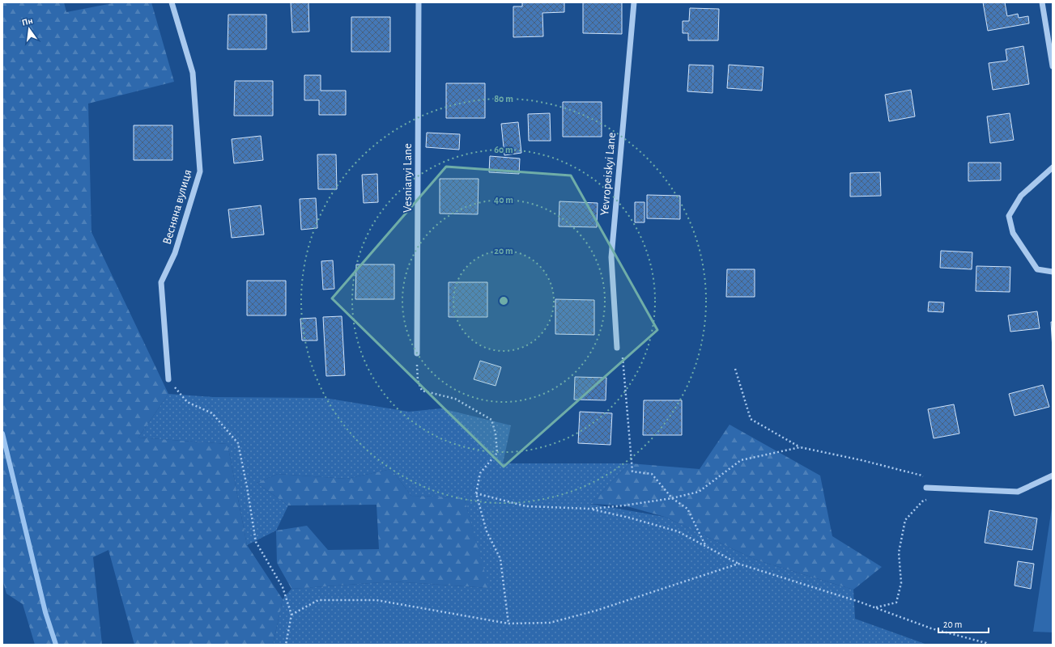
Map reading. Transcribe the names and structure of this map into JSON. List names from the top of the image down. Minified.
{"streets":{"street":["Yevropeiskyi Lane","Vesnianyi Lane","Весняна вулиця"]},"scale_bar":"20 m","north":"top","rings":["80 m","60 m","40 m","20 m"]}
